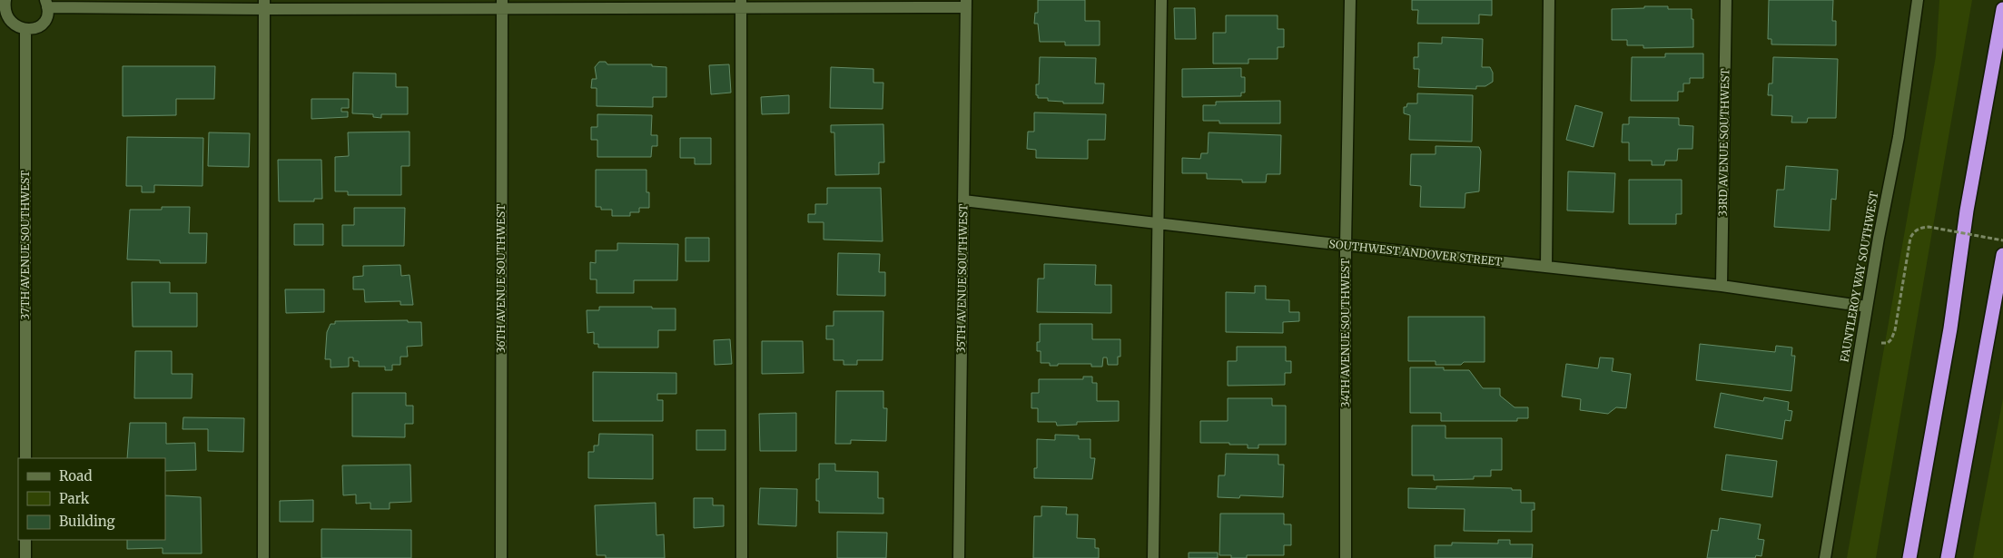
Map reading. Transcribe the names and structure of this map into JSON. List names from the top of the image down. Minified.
{"streets":{"street":["33RD AVENUE SOUTHWEST","37TH AVENUE SOUTHWEST","SOUTHWEST ANDOVER STREET","FAUNTLEROY WAY SOUTHWEST","36TH AVENUE SOUTHWEST","35TH AVENUE SOUTHWEST","34TH AVENUE SOUTHWEST"]},"crossings":[["33RD AVENUE SOUTHWEST","SOUTHWEST ANDOVER STREET"],["SOUTHWEST ANDOVER STREET","FAUNTLEROY WAY SOUTHWEST"],["SOUTHWEST ANDOVER STREET","35TH AVENUE SOUTHWEST"],["SOUTHWEST ANDOVER STREET","34TH AVENUE SOUTHWEST"]],"legend":["Road","Park","Building"]}
